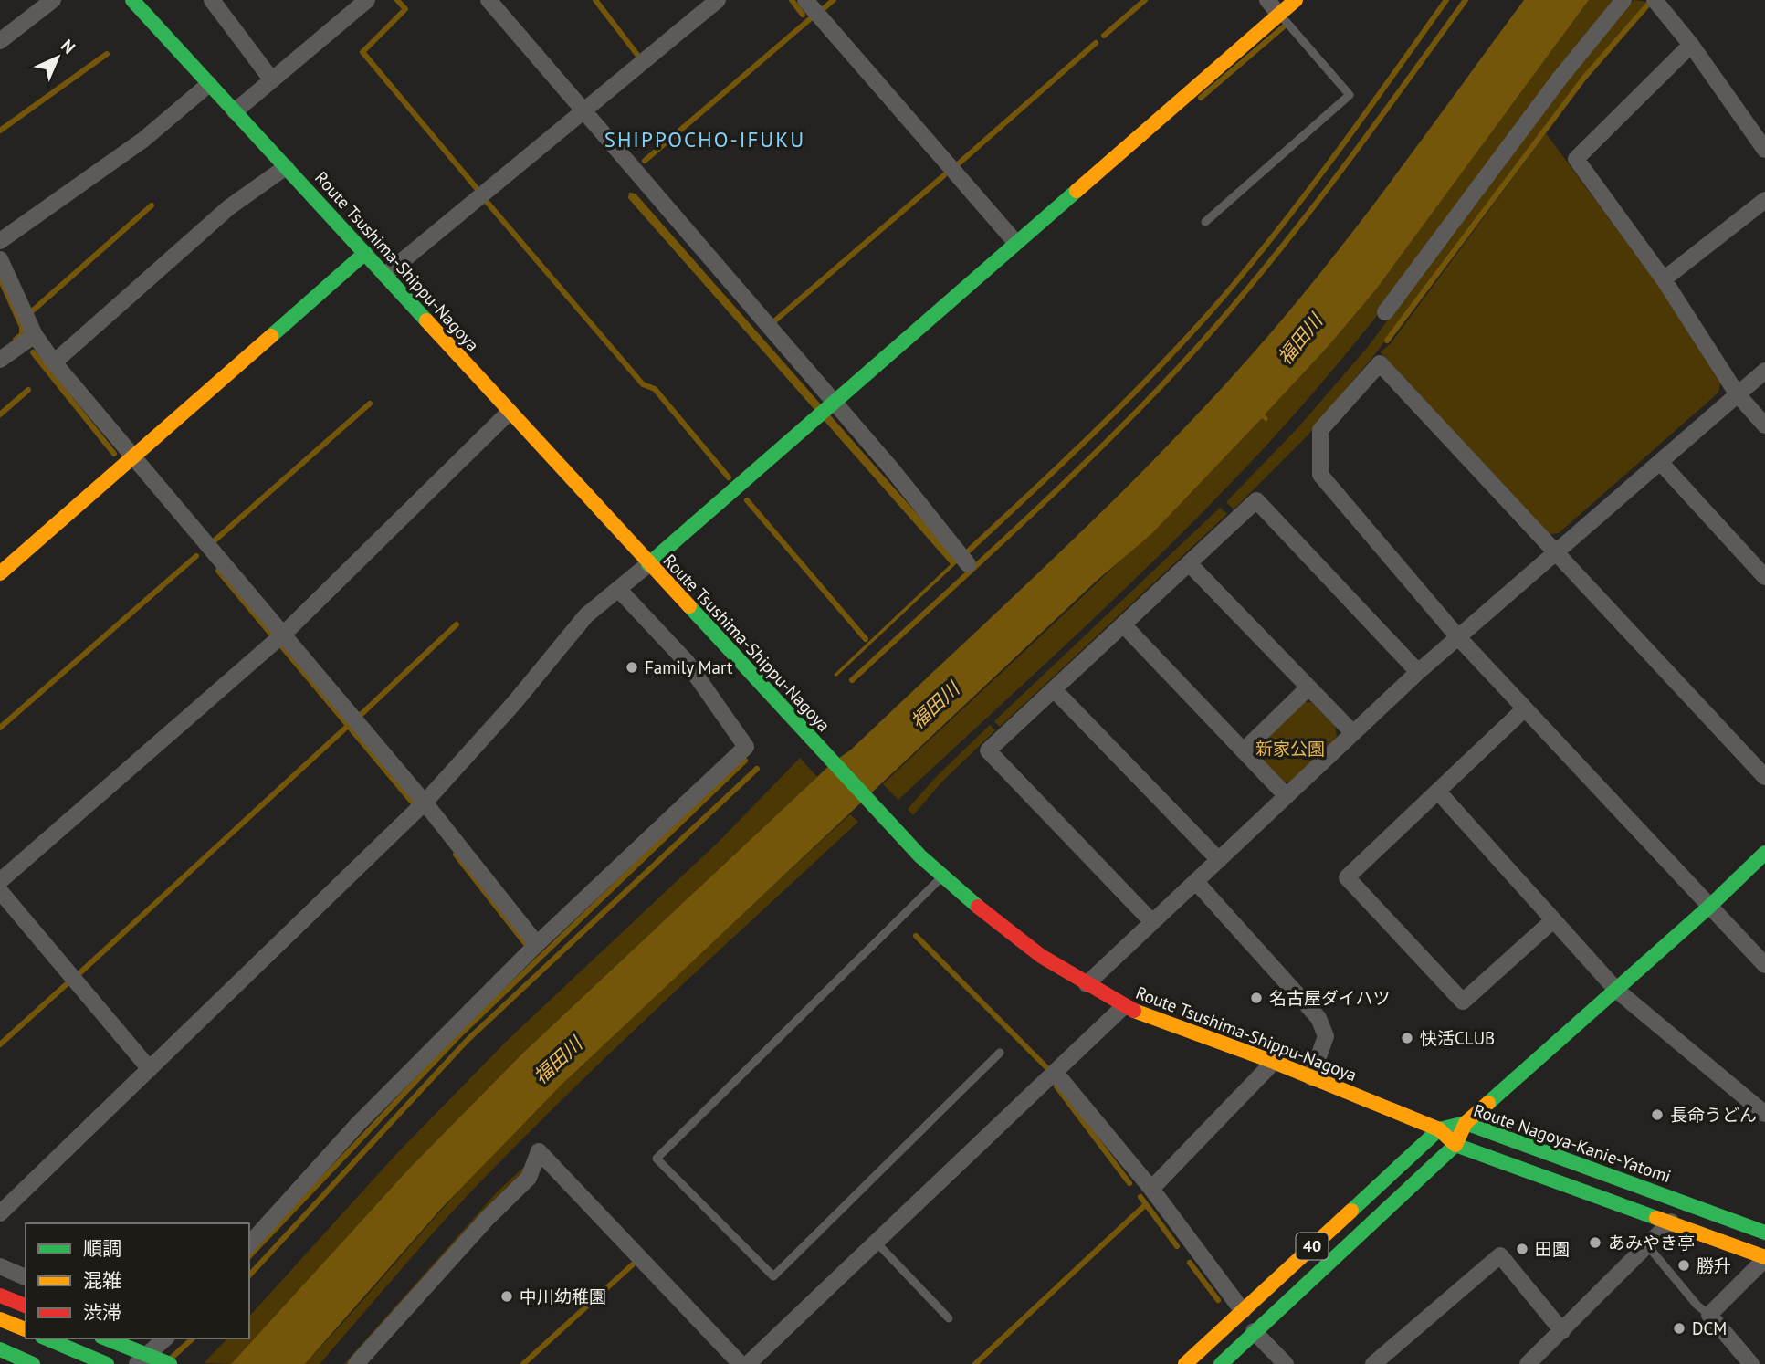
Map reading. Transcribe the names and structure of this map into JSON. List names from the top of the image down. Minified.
{"streets":{"main road":["Route Tsushima-Shippu-Nagoya","Route Nagoya-Kanie-Yatomi","40"]},"crossings":[["Route Tsushima-Shippu-Nagoya","Route Nagoya-Kanie-Yatomi"],["Route Tsushima-Shippu-Nagoya","40"]],"districts":["SHIPPOCHO-IFUKU"],"water":["福田川"],"parks":["新家公園"],"places":["Family Mart","名古屋ダイハツ","快活CLUB","長命うどん","あみやき亭","田園","勝升","中川幼稚園","DCM"],"legend":["順調","混雑","渋滞"],"north":"top right"}
